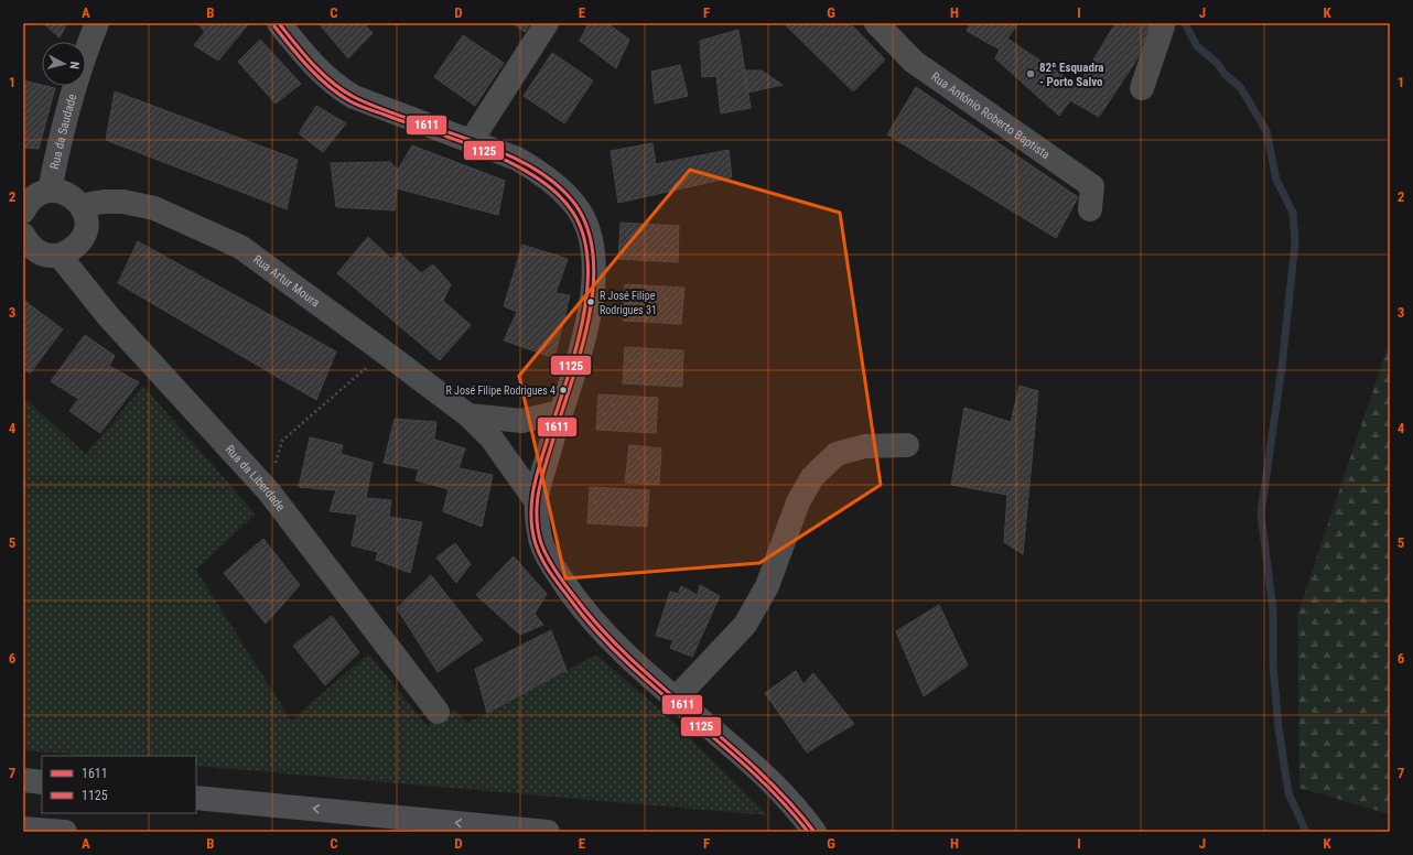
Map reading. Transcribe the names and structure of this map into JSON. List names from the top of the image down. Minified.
{"streets":{"main road":["Rua Artur Moura"],"street":["Rua António Roberto Baptista","Rua da Saudade","Rua da Liberdade"]},"places":["82ª Esquadra - Porto Salvo","R José Filipe Rodrigues 31","R José Filipe Rodrigues 4"],"lines":["transit line 1611","transit line 1125"],"legend":["1611","1125"],"north":"right","grid":{"columns":["A","B","C","D","E","F","G","H","I","J","K"],"rows":["1","2","3","4","5","6","7"]}}
